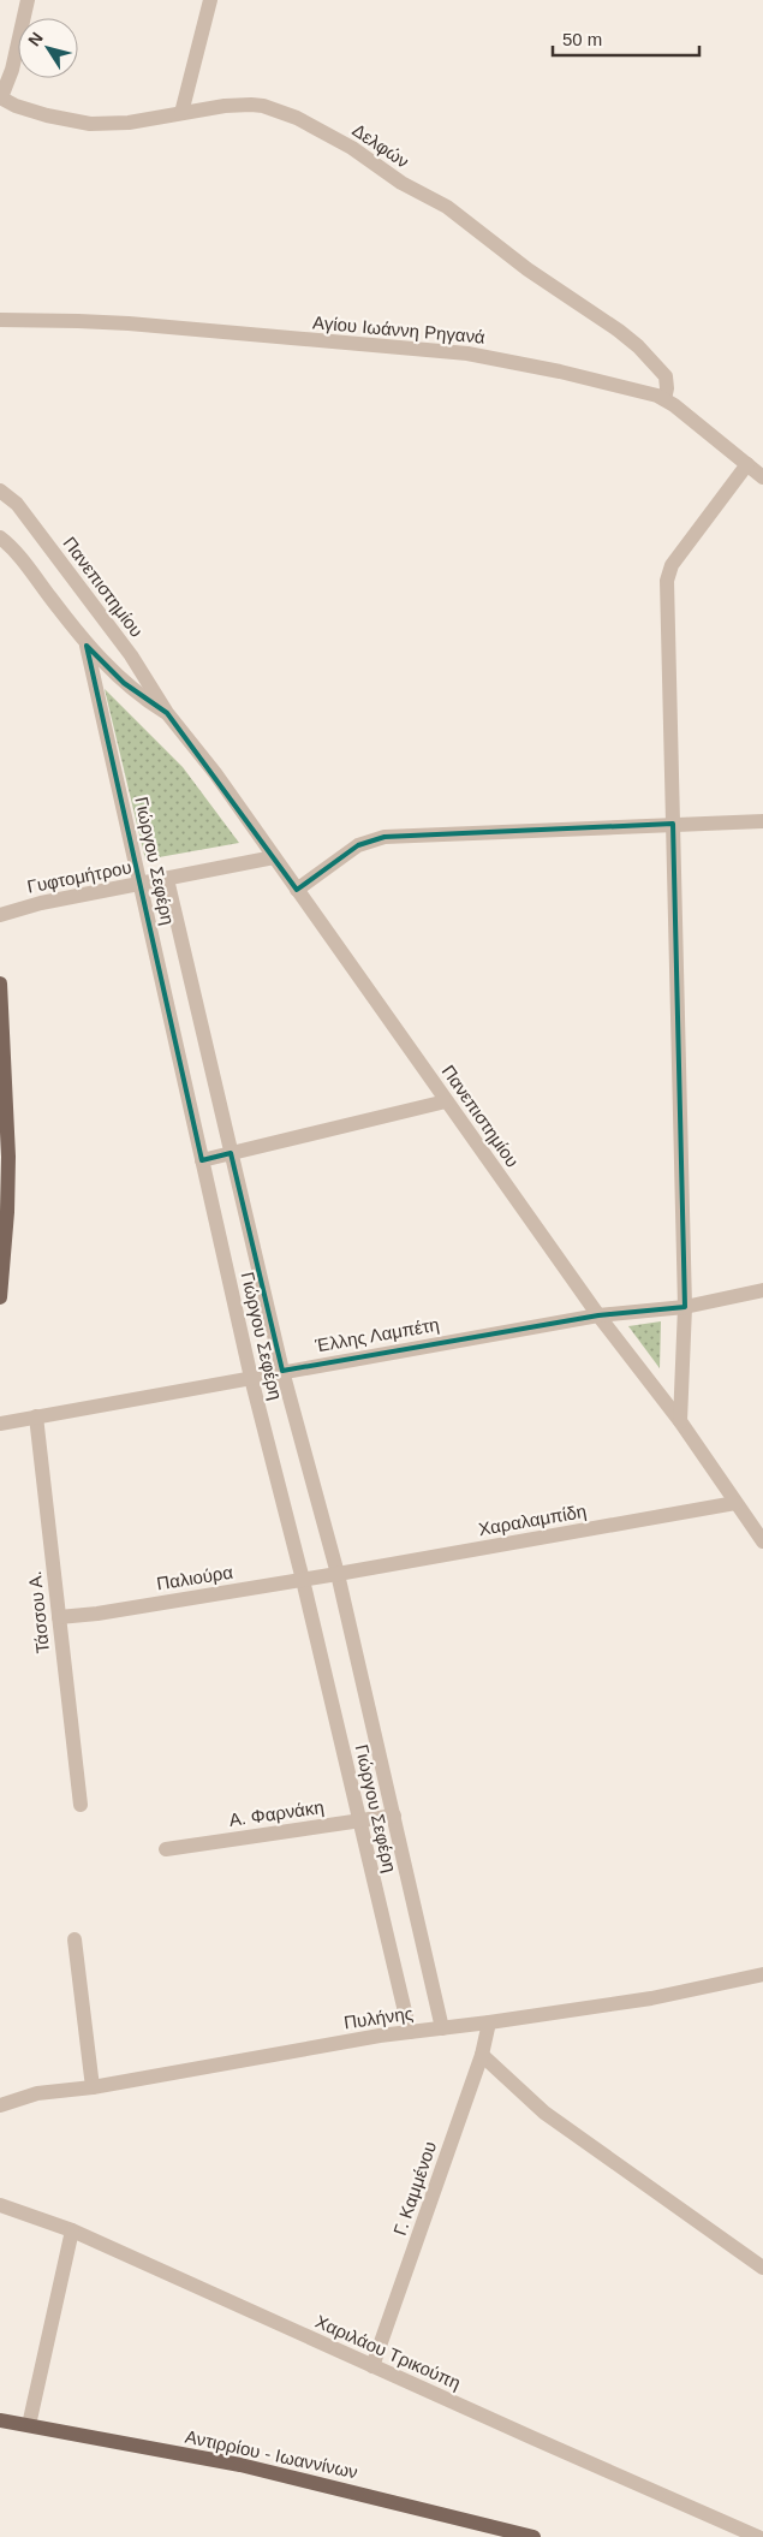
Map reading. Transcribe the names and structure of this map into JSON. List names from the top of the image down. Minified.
{"streets":{"main road":["Αντιρρίου - Ιωαννίνων"],"street":["Δελφών","Αγίου Ιωάννη Ρηγανά","Πανεπιστημίου","Γιώργου Σεφέρη","Γυφτομήτρου","Έλλης Λαμπέτη","Χαραλαμπίδη","Παλιούρα","Τάσσου Α.","Α. Φαρνάκη","Πυλήνης","Γ. Καμμένου","Χαριλάου Τρικούπη"]},"crossings":[["Δελφών","Αγίου Ιωάννη Ρηγανά"],["Πανεπιστημίου","Γιώργου Σεφέρη"],["Πανεπιστημίου","Γυφτομήτρου"],["Πανεπιστημίου","Έλλης Λαμπέτη"],["Πανεπιστημίου","Χαραλαμπίδη"],["Γιώργου Σεφέρη","Γυφτομήτρου"],["Γιώργου Σεφέρη","Έλλης Λαμπέτη"],["Γιώργου Σεφέρη","Χαραλαμπίδη"],["Γιώργου Σεφέρη","Παλιούρα"],["Γιώργου Σεφέρη","Α. Φαρνάκη"],["Γιώργου Σεφέρη","Πυλήνης"],["Έλλης Λαμπέτη","Τάσσου Α."],["Χαραλαμπίδη","Παλιούρα"],["Παλιούρα","Τάσσου Α."],["Πυλήνης","Γ. Καμμένου"],["Γ. Καμμένου","Χαριλάου Τρικούπη"]],"scale_bar":"50 m","north":"top left"}
